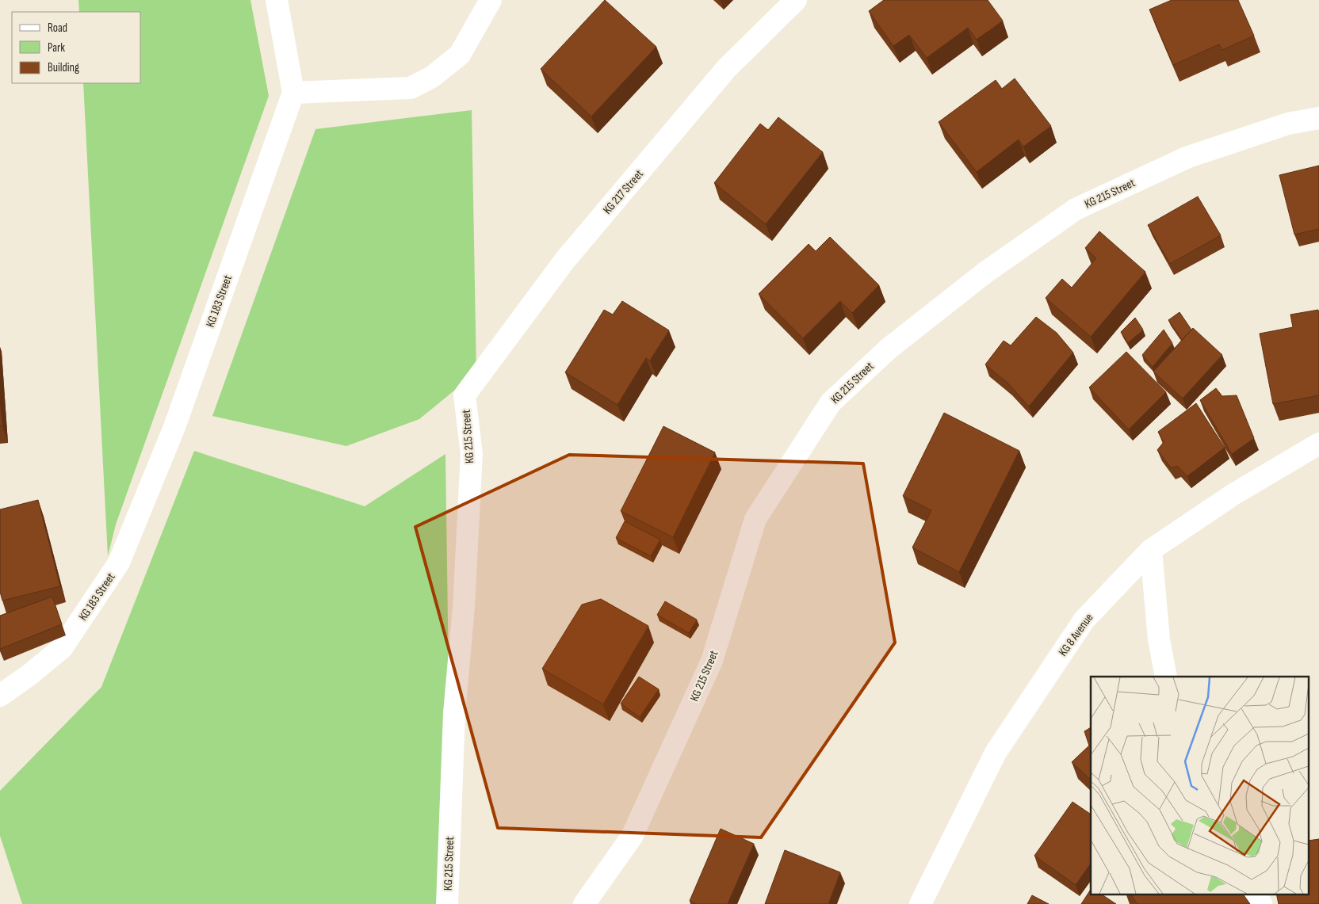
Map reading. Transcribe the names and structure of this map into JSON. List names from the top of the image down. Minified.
{"streets":{"street":["KG 217 Street","KG 215 Street","KG 183 Street","KG 8 Avenue"]},"crossings":[["KG 217 Street","KG 215 Street"]],"legend":["Road","Park","Building"]}
